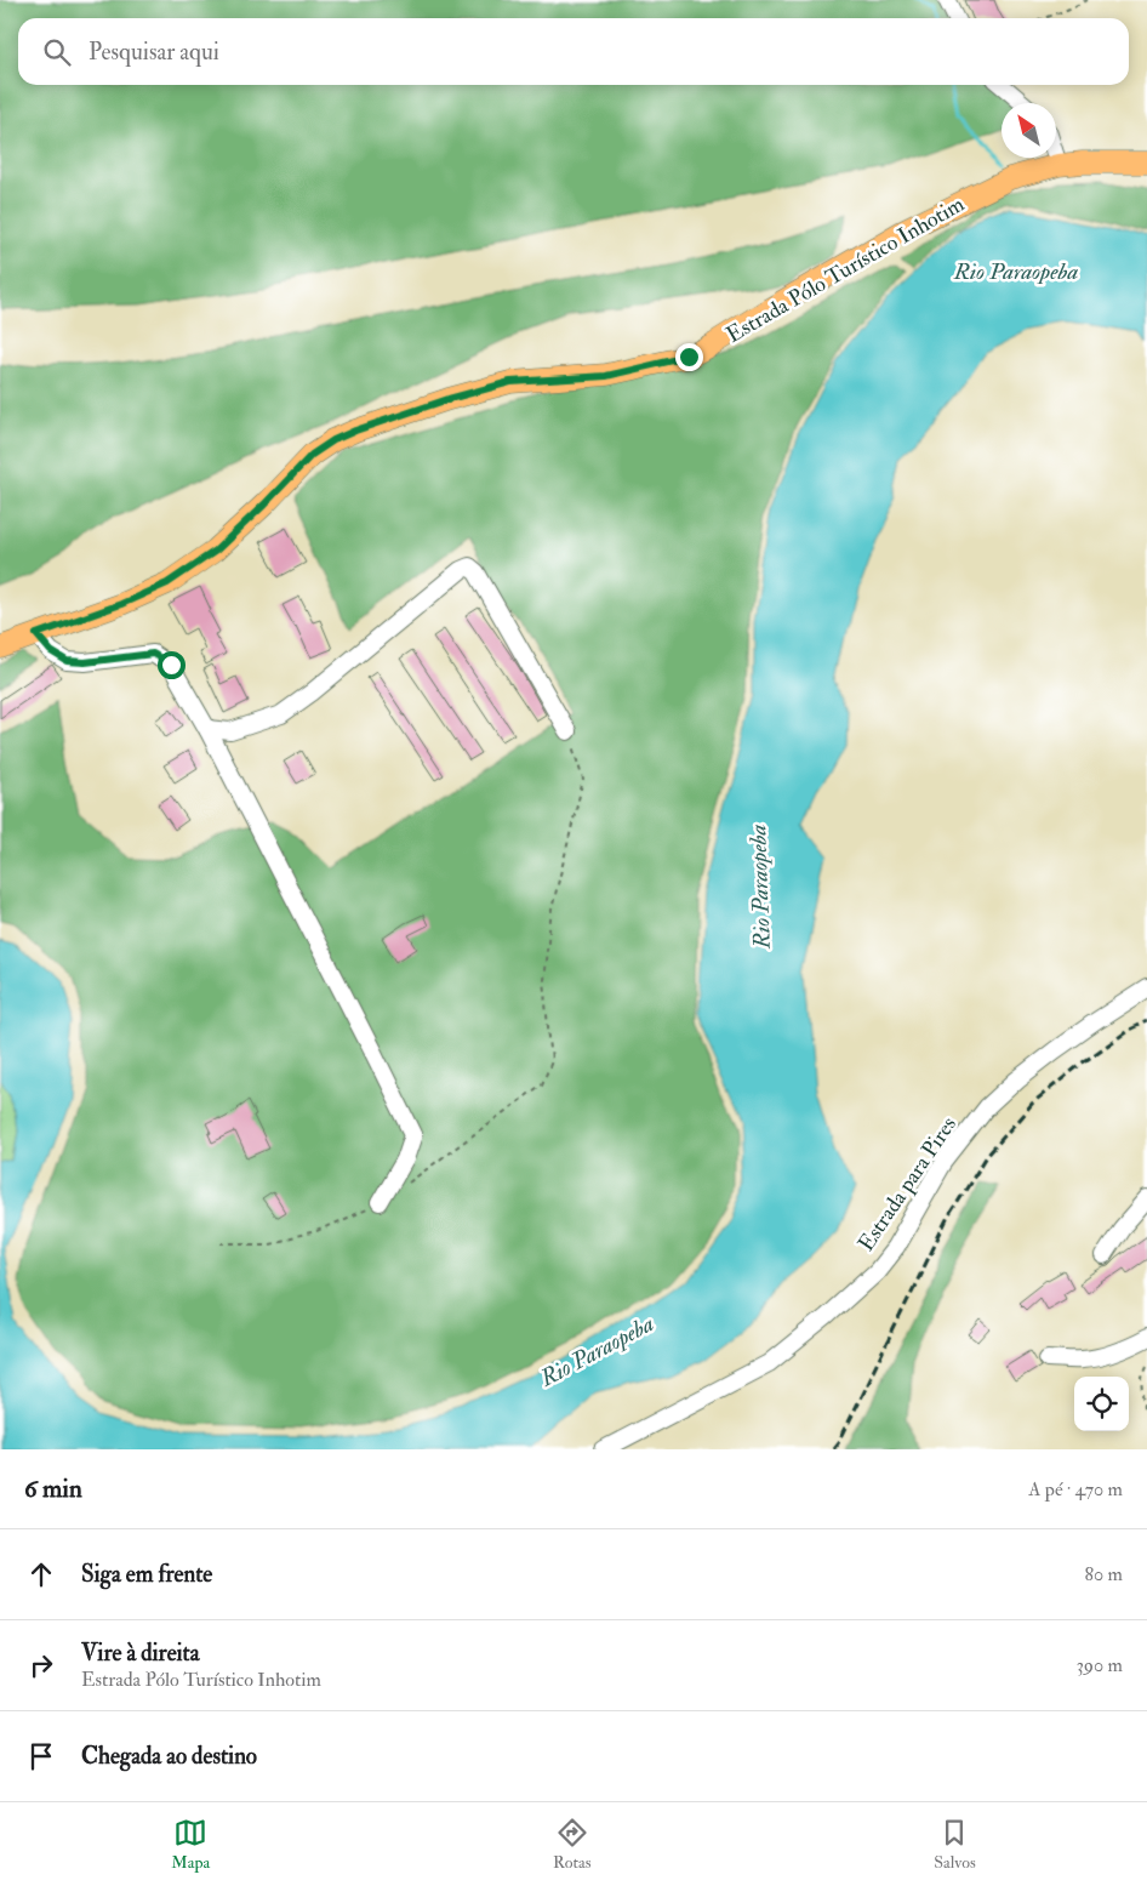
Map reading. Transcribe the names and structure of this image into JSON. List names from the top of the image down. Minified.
{"streets":{"main road":["Estrada Pólo Turístico Inhotim"],"street":["Estrada para Pires"]},"water":["Rio Paraopeba"],"north":"top left","page":{"search":"Pesquisar aqui","heading":["6 min","A pé · 470 m"],"list":[["Siga em frente","80 m"],["Vire à direita","Estrada Pólo Turístico Inhotim","390 m"],"Chegada ao destino"],"nav":["Mapa","Rotas","Salvos"]}}
